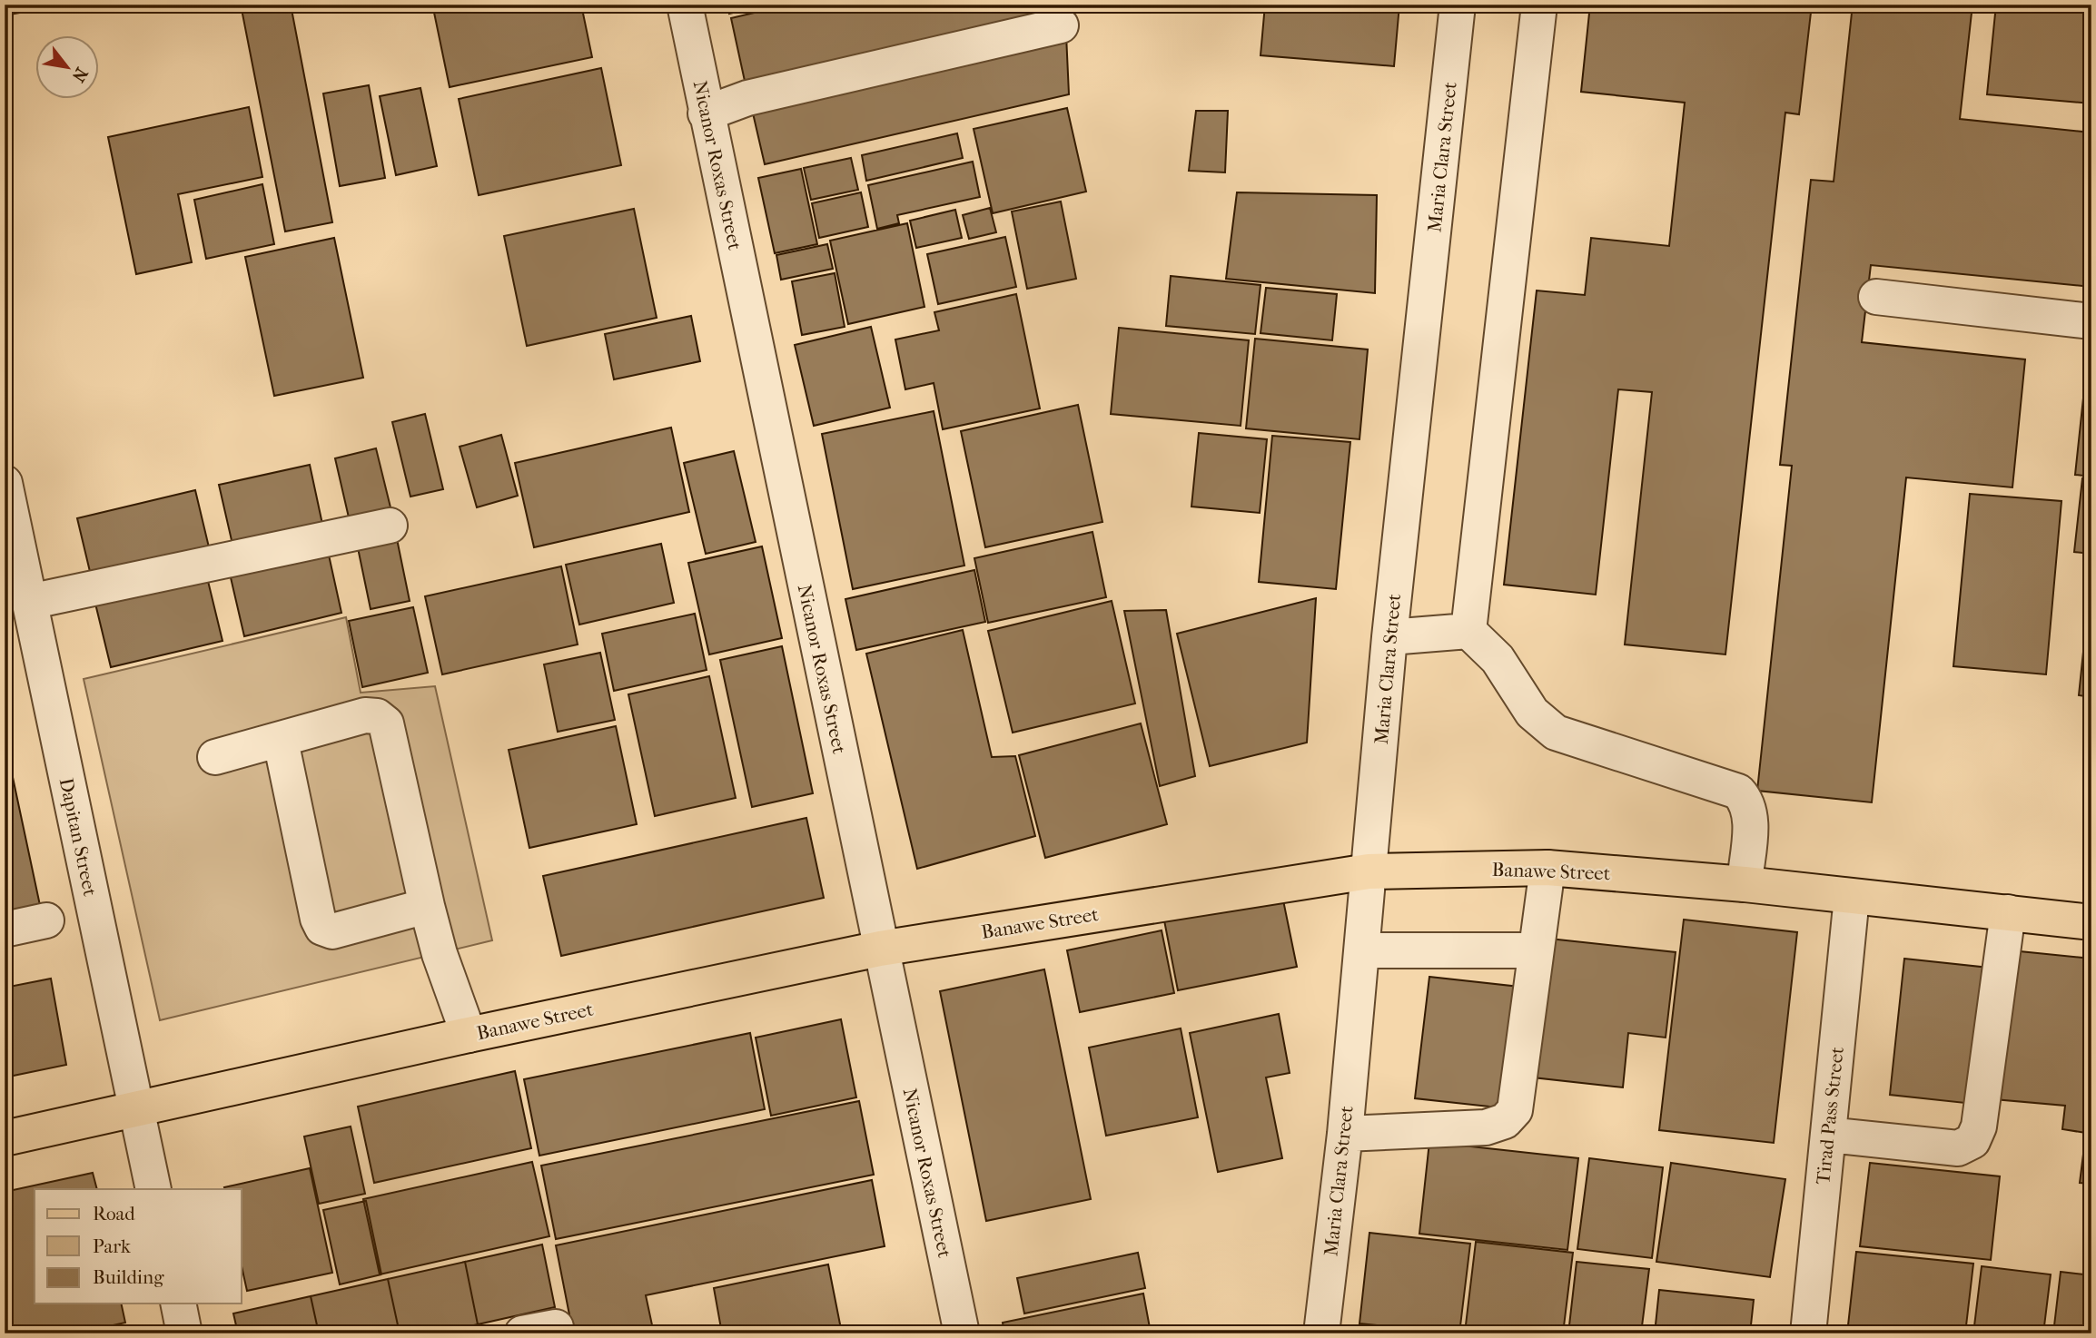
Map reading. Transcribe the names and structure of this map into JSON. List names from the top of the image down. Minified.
{"streets":{"main road":["Banawe Street"],"street":["Maria Clara Street","Nicanor Roxas Street","Dapitan Street","Tirad Pass Street"]},"crossings":[["Maria Clara Street","Banawe Street"],["Nicanor Roxas Street","Banawe Street"],["Dapitan Street","Banawe Street"],["Banawe Street","Tirad Pass Street"]],"legend":["Road","Park","Building"],"north":"bottom right"}
